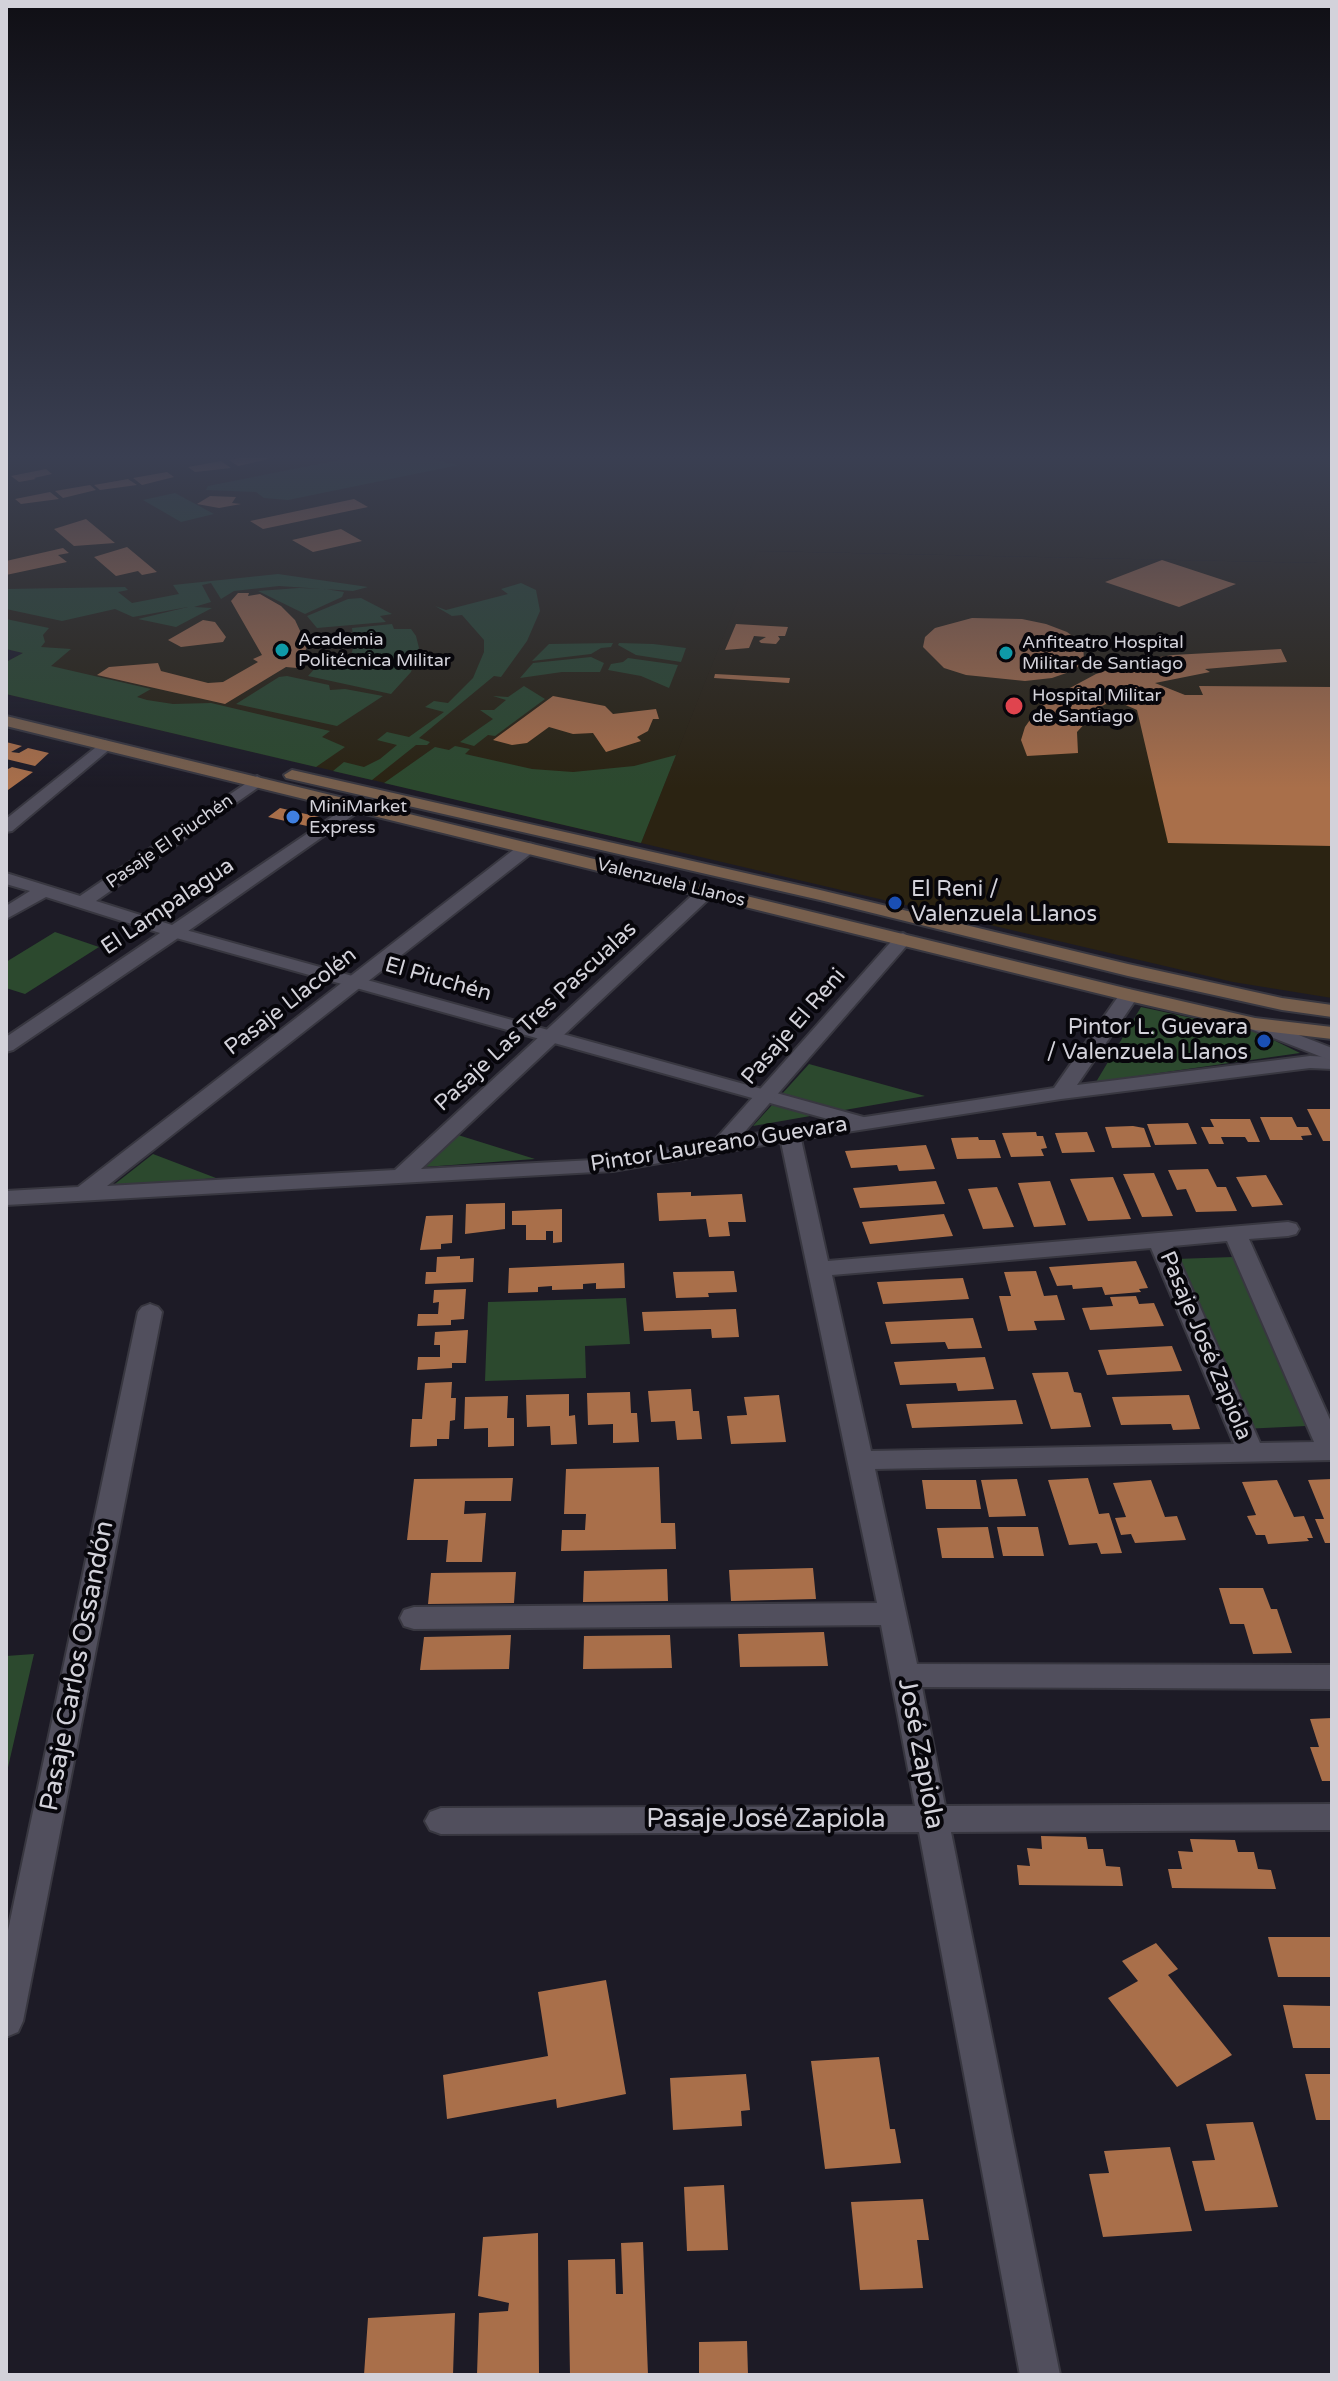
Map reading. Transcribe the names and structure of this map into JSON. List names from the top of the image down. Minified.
{"streets":{"main road":["Valenzuela Llanos"],"street":["Pasaje El Piuchén","El Lampalagua","El Piuchén","Pasaje Llacolén","Pasaje Las Tres Pascualas","Pasaje El Reni","Pintor Laureano Guevara","Pasaje José Zapiola","Pasaje Carlos Ossandón","José Zapiola"]},"crossings":[["Pasaje El Piuchén","Valenzuela Llanos"],["Pasaje El Piuchén","El Piuchén"],["Valenzuela Llanos","El Lampalagua"],["Valenzuela Llanos","Pasaje Llacolén"],["Valenzuela Llanos","Pasaje Las Tres Pascualas"],["Valenzuela Llanos","Pasaje El Reni"],["El Lampalagua","El Piuchén"],["El Piuchén","Pasaje Llacolén"],["El Piuchén","Pasaje Las Tres Pascualas"],["El Piuchén","Pasaje El Reni"],["El Piuchén","Pintor Laureano Guevara"],["Pasaje Llacolén","Pintor Laureano Guevara"],["Pasaje Las Tres Pascualas","Pintor Laureano Guevara"],["Pasaje El Reni","Pintor Laureano Guevara"],["Pintor Laureano Guevara","José Zapiola"],["Pasaje José Zapiola","José Zapiola"]],"places":["Academia Politécnica Militar","Anfiteatro Hospital Militar de Santiago","Hospital Militar de Santiago","MiniMarket Express","El Reni / Valenzuela Llanos","Pintor L. Guevara / Valenzuela Llanos"]}
